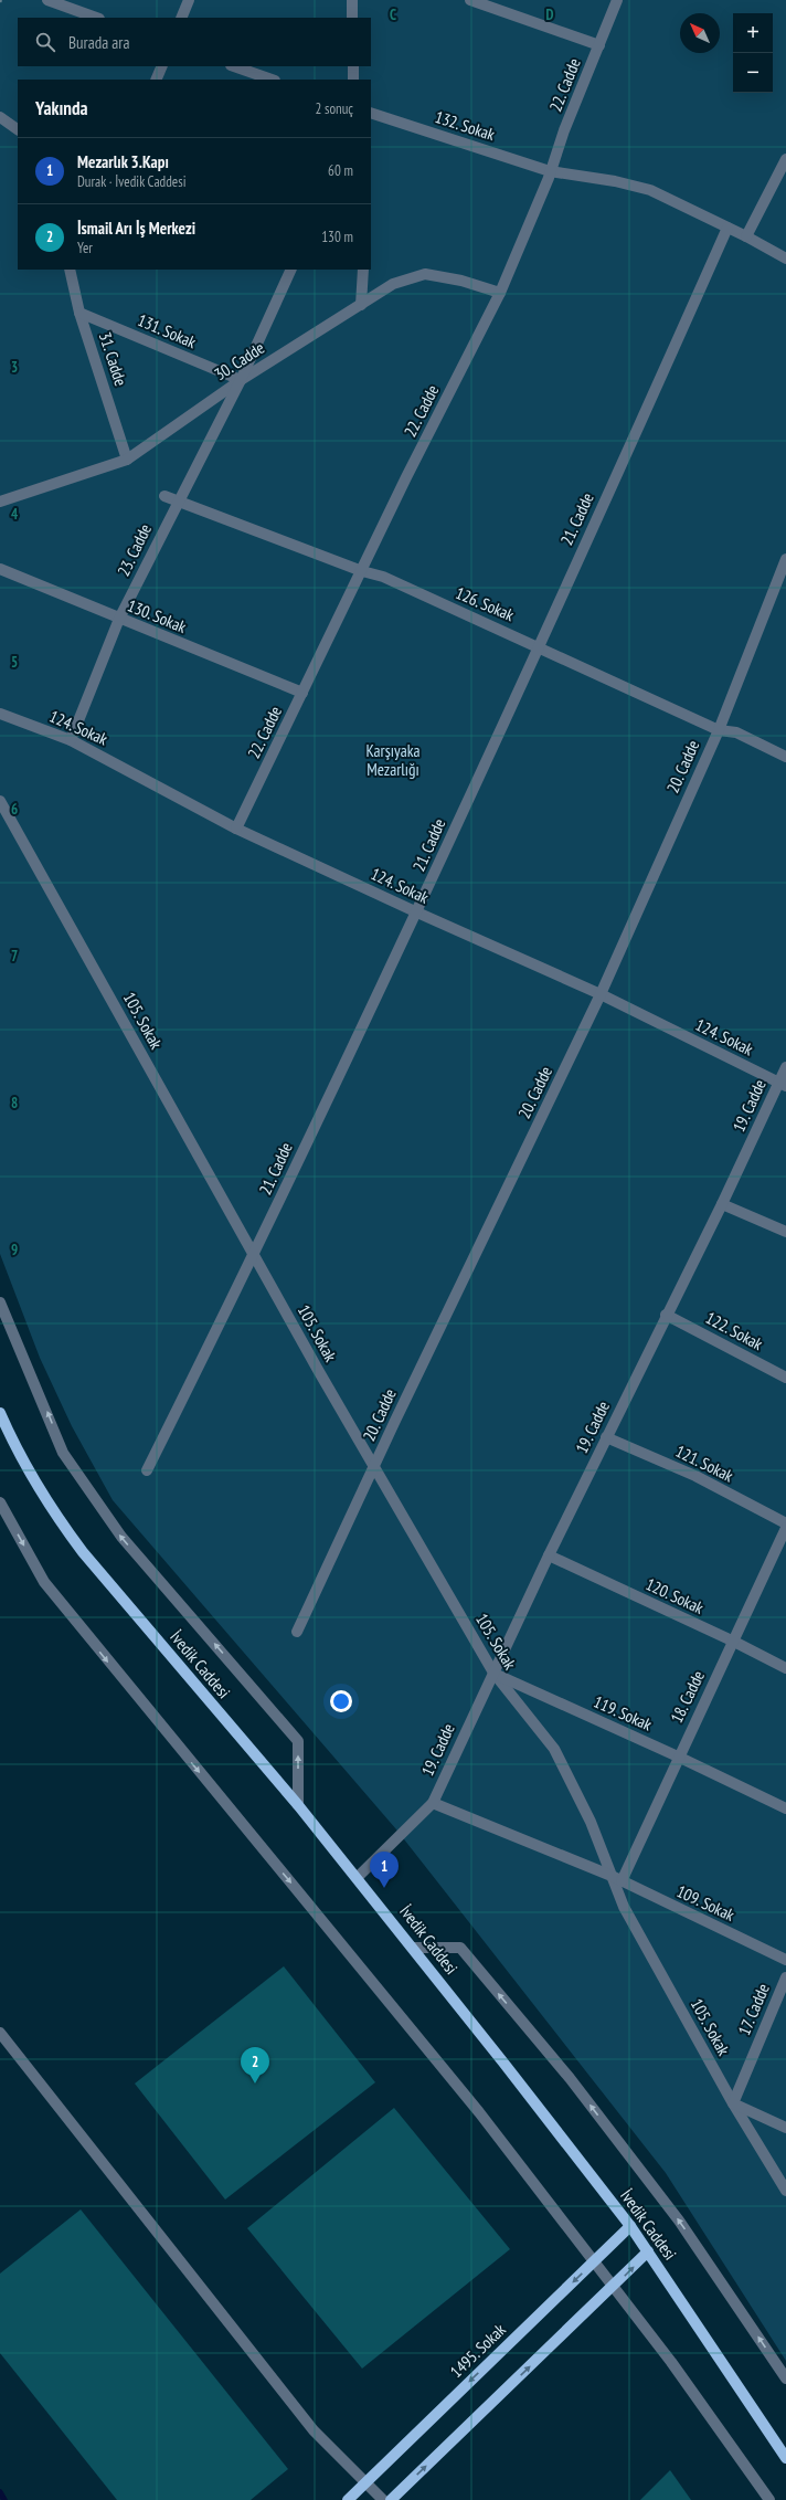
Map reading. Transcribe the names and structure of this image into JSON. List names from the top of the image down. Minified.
{"streets":{"main road":["İvedik Caddesi","1495. Sokak"],"street":["22. Cadde","132. Sokak","131. Sokak","31. Cadde","30. Cadde","21. Cadde","23. Cadde","126. Sokak","130. Sokak","124. Sokak","20. Cadde","105. Sokak","19. Cadde","122. Sokak","121. Sokak","120. Sokak","18. Cadde","119. Sokak","109. Sokak","17. Cadde"]},"crossings":[["22. Cadde","132. Sokak"],["22. Cadde","30. Cadde"],["22. Cadde","126. Sokak"],["22. Cadde","130. Sokak"],["22. Cadde","124. Sokak"],["132. Sokak","21. Cadde"],["131. Sokak","31. Cadde"],["131. Sokak","30. Cadde"],["131. Sokak","23. Cadde"],["31. Cadde","30. Cadde"],["30. Cadde","23. Cadde"],["21. Cadde","126. Sokak"],["21. Cadde","124. Sokak"],["21. Cadde","105. Sokak"],["23. Cadde","126. Sokak"],["23. Cadde","130. Sokak"],["23. Cadde","124. Sokak"],["126. Sokak","20. Cadde"],["124. Sokak","20. Cadde"],["124. Sokak","19. Cadde"],["20. Cadde","105. Sokak"],["105. Sokak","19. Cadde"],["105. Sokak","18. Cadde"],["105. Sokak","119. Sokak"],["105. Sokak","109. Sokak"],["105. Sokak","17. Cadde"],["19. Cadde","122. Sokak"],["19. Cadde","121. Sokak"],["19. Cadde","120. Sokak"],["19. Cadde","119. Sokak"],["120. Sokak","18. Cadde"],["İvedik Caddesi","1495. Sokak"],["18. Cadde","119. Sokak"],["18. Cadde","109. Sokak"]],"parks":["Karşıyaka Mezarlığı"],"north":"top left","page":{"map_buttons":["+","−"],"search":"Burada ara","heading":["Yakında","2 sonuç"],"list":[{"mark":"1","name":"Mezarlık 3.Kapı","note":"Durak · İvedik Caddesi","value":"60 m"},{"mark":"2","name":"İsmail Arı İş Merkezi","note":"Yer","value":"130 m"}],"pins":["1","2"]},"grid":{"columns":["C","D"],"rows":["3","4","5","6","7","8","9"]}}
